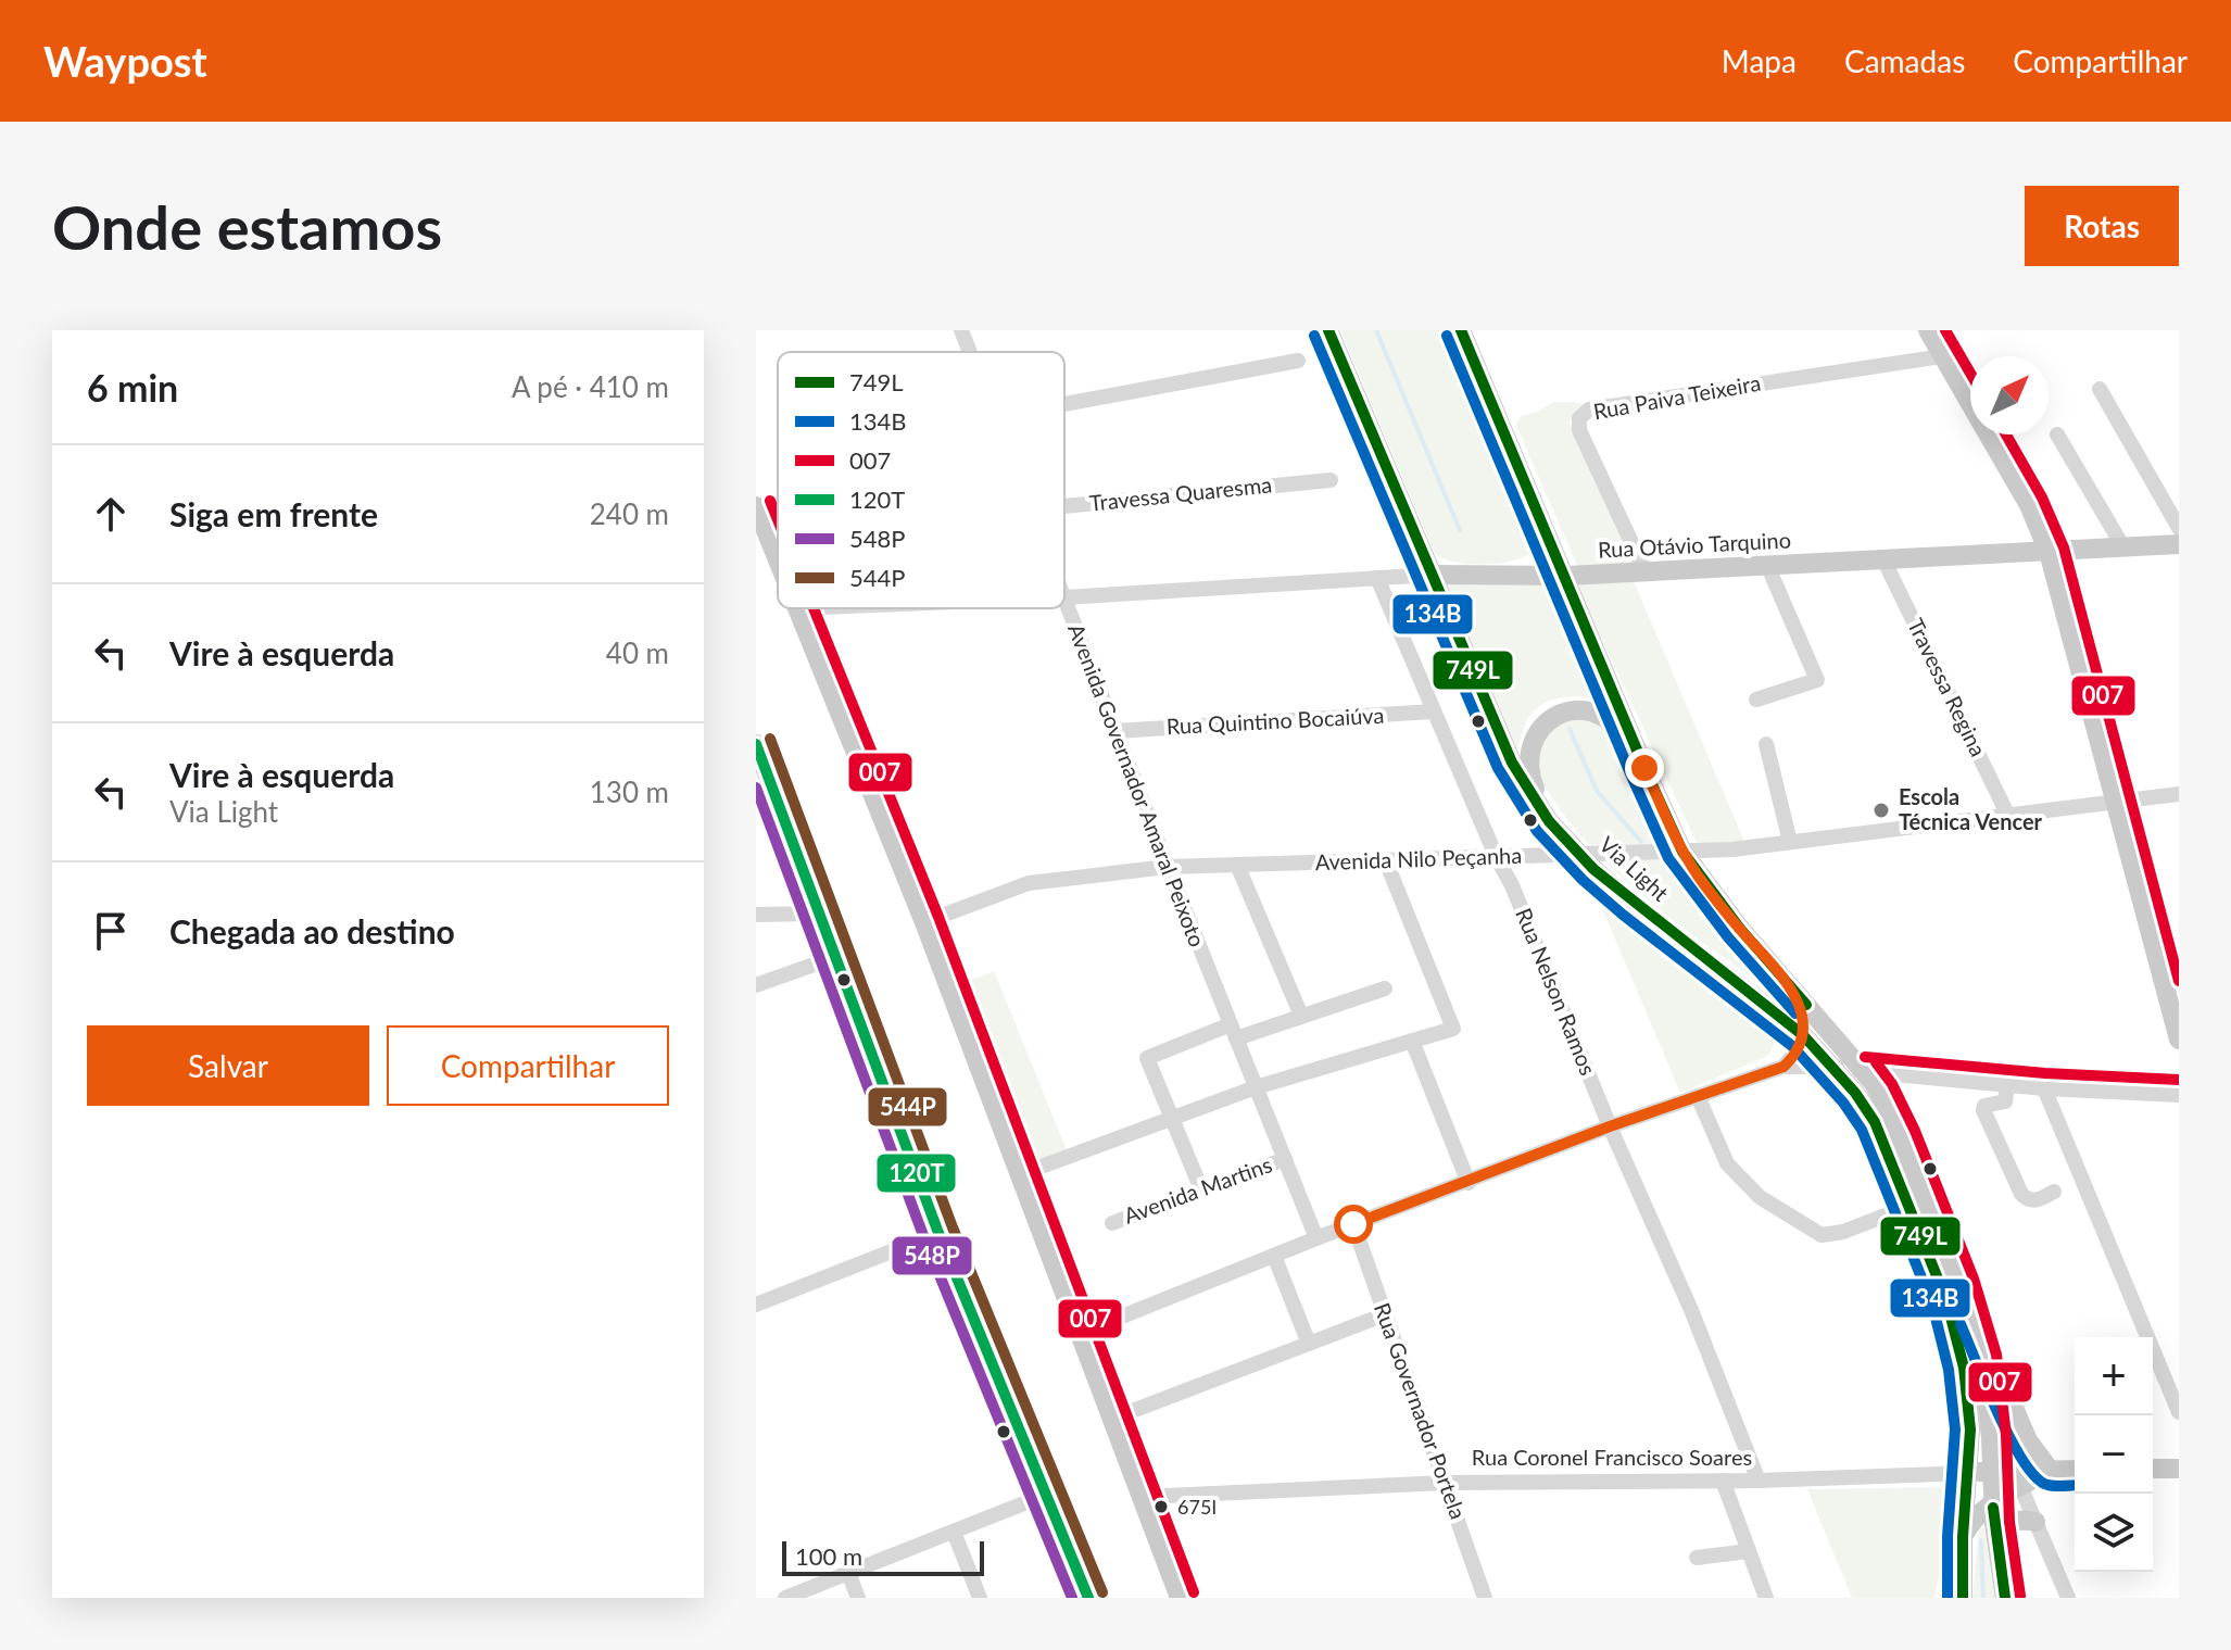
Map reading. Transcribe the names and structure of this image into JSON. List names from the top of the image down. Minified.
{"streets":{"main road":["Rua Otávio Tarquino","Via Light","Rua Coronel Francisco Soares"],"street":["Rua Paiva Teixeira","Travessa Quaresma","Travessa Regina","Rua Quintino Bocaiúva","Avenida Governador Amaral Peixoto","Avenida Nilo Peçanha","Rua Nelson Ramos","Avenida Martins","Rua Governador Portela"]},"crossings":[["Rua Paiva Teixeira","Rua Otávio Tarquino"],["Rua Otávio Tarquino","Travessa Regina"],["Rua Otávio Tarquino","Avenida Governador Amaral Peixoto"],["Rua Otávio Tarquino","Via Light"],["Rua Otávio Tarquino","Rua Nelson Ramos"],["Travessa Regina","Avenida Nilo Peçanha"],["Rua Quintino Bocaiúva","Avenida Governador Amaral Peixoto"],["Rua Quintino Bocaiúva","Rua Nelson Ramos"],["Avenida Governador Amaral Peixoto","Avenida Nilo Peçanha"],["Avenida Governador Amaral Peixoto","Avenida Martins"],["Avenida Nilo Peçanha","Via Light"],["Avenida Nilo Peçanha","Rua Nelson Ramos"],["Via Light","Rua Coronel Francisco Soares"],["Rua Nelson Ramos","Rua Coronel Francisco Soares"],["Rua Governador Portela","Rua Coronel Francisco Soares"]],"places":["Escola Técnica Vencer","675I"],"lines":["transit line 749L","transit line 007","transit line 134B","transit line 544P","transit line 120T","transit line 548P"],"legend":["749L","134B","007","120T","548P","544P"],"scale_bar":"100 m","north":"top right","page":{"header":"Waypost","nav":["Mapa","Camadas","Compartilhar"],"buttons":["Rotas",["Salvar","Compartilhar"]],"title":"Onde estamos","heading":["6 min","A pé · 410 m"],"list":[["Siga em frente","240 m"],["Vire à esquerda","40 m"],["Vire à esquerda","Via Light","130 m"],"Chegada ao destino"],"map_buttons":["+","−"],"scale":"100 m"}}
